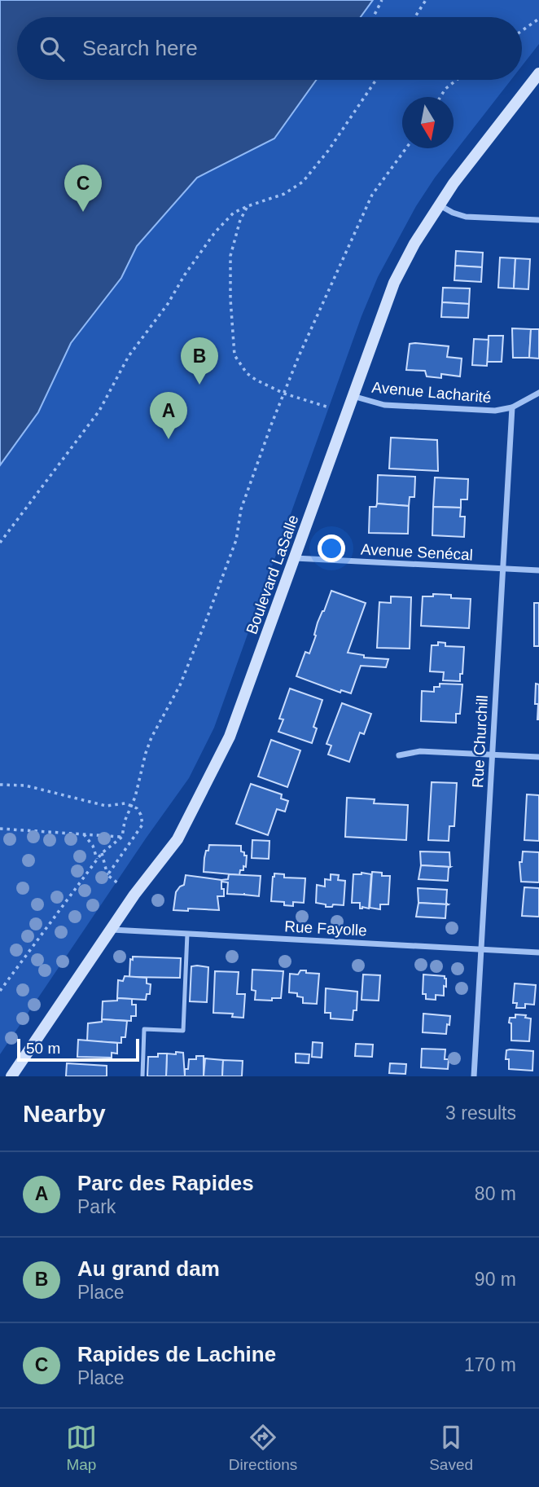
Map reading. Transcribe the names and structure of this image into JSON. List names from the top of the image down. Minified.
{"streets":{"main road":["Boulevard LaSalle"],"street":["Avenue Lacharité","Avenue Senécal","Rue Churchill","Rue Fayolle"]},"crossings":[["Avenue Lacharité","Boulevard LaSalle"],["Avenue Lacharité","Rue Churchill"],["Avenue Senécal","Boulevard LaSalle"],["Avenue Senécal","Rue Churchill"],["Boulevard LaSalle","Rue Fayolle"],["Rue Churchill","Rue Fayolle"]],"scale_bar":"50 m","north":"bottom","page":{"search":"Search here","pins":["C","B","A"],"scale":"50 m","heading":["Nearby","3 results"],"list":[{"mark":"A","name":"Parc des Rapides","note":"Park","value":"80 m"},{"mark":"B","name":"Au grand dam","note":"Place","value":"90 m"},{"mark":"C","name":"Rapides de Lachine","note":"Place","value":"170 m"}],"nav":["Map","Directions","Saved"]}}
